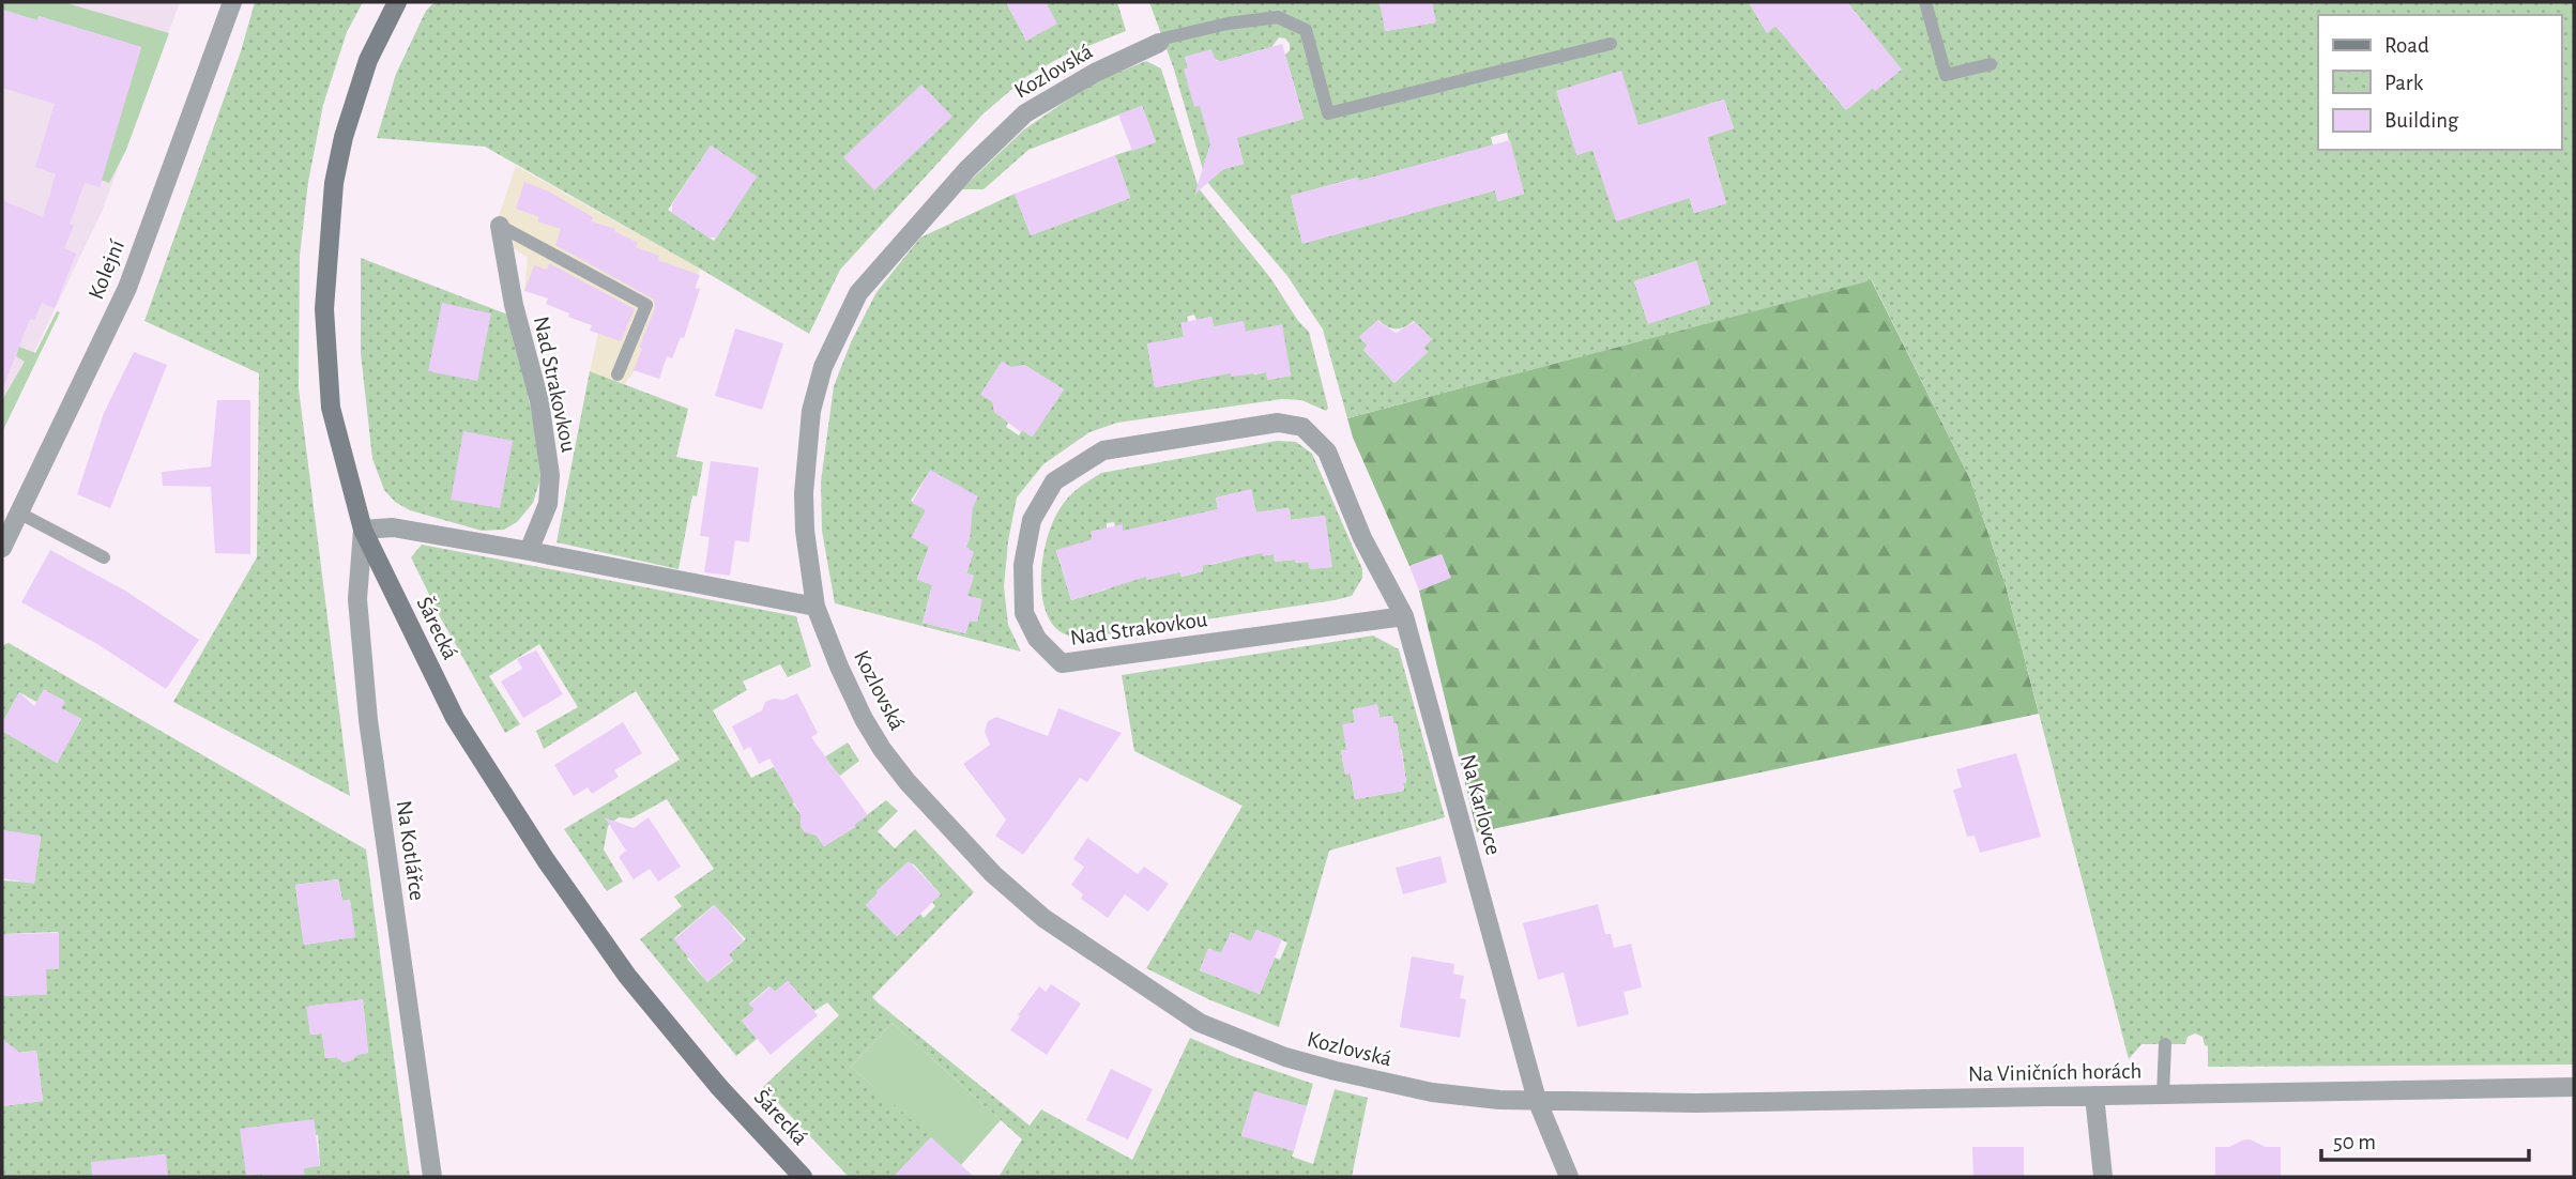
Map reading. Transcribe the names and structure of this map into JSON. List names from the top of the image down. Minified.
{"streets":{"street":["Kozlovská","Kolejní","Nad Strakovkou","Šárecká","Na Karlovce","Na Kotlářce","Na Viničních horách"]},"crossings":[["Kozlovská","Na Karlovce"],["Kozlovská","Na Viničních horách"],["Nad Strakovkou","Na Karlovce"],["Šárecká","Na Kotlářce"],["Na Karlovce","Na Viničních horách"]],"legend":["Road","Park","Building"],"scale_bar":"50 m"}
